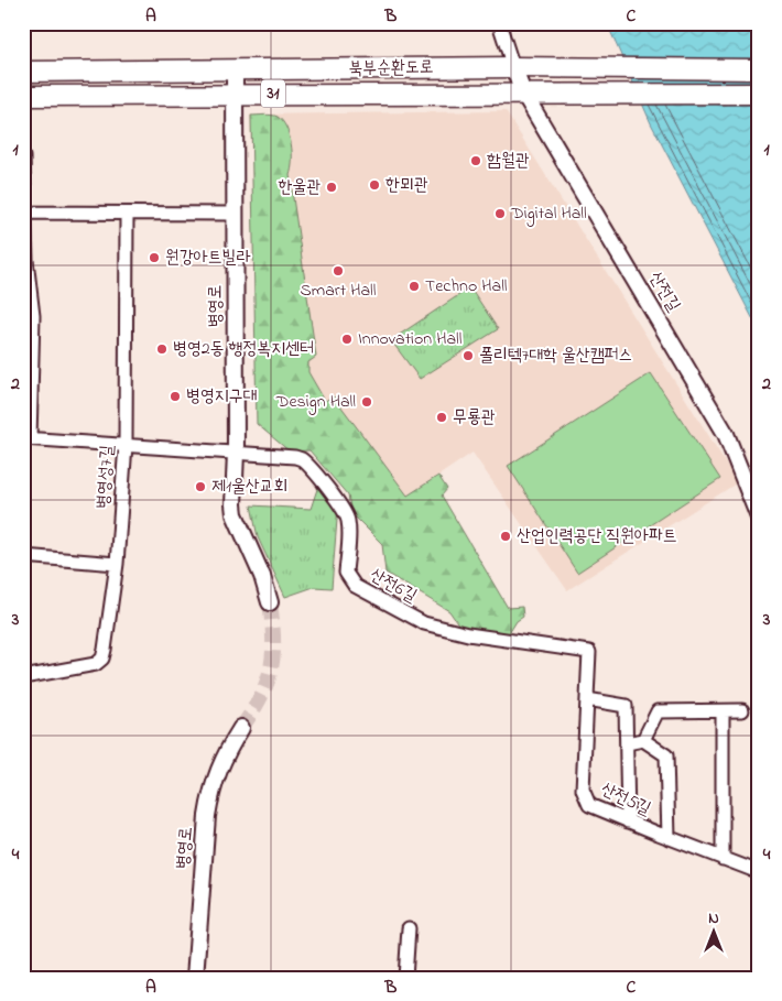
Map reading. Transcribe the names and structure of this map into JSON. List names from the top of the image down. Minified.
{"streets":{"main road":["북부순환도로","31"],"street":["산전길","병영로","병영성7길","산전6길","산전5길"]},"crossings":[["북부순환도로","산전길"],["북부순환도로","병영로"],["병영로","산전6길"],["병영성7길","산전6길"],["산전6길","산전5길"]],"places":["함월관","한뫼관","한울관","Digital Hall","원강아트빌라","Smart Hall","Techno Hall","Innovation Hall","병영2동 행정복지센터","폴리텍7대학 울산캠퍼스","병영지구대","Design Hall","무룡관","제1울산교회","산업인력공단 직원아파트"],"north":"top","grid":{"columns":["A","B","C"],"rows":["1","2","3","4"]}}
